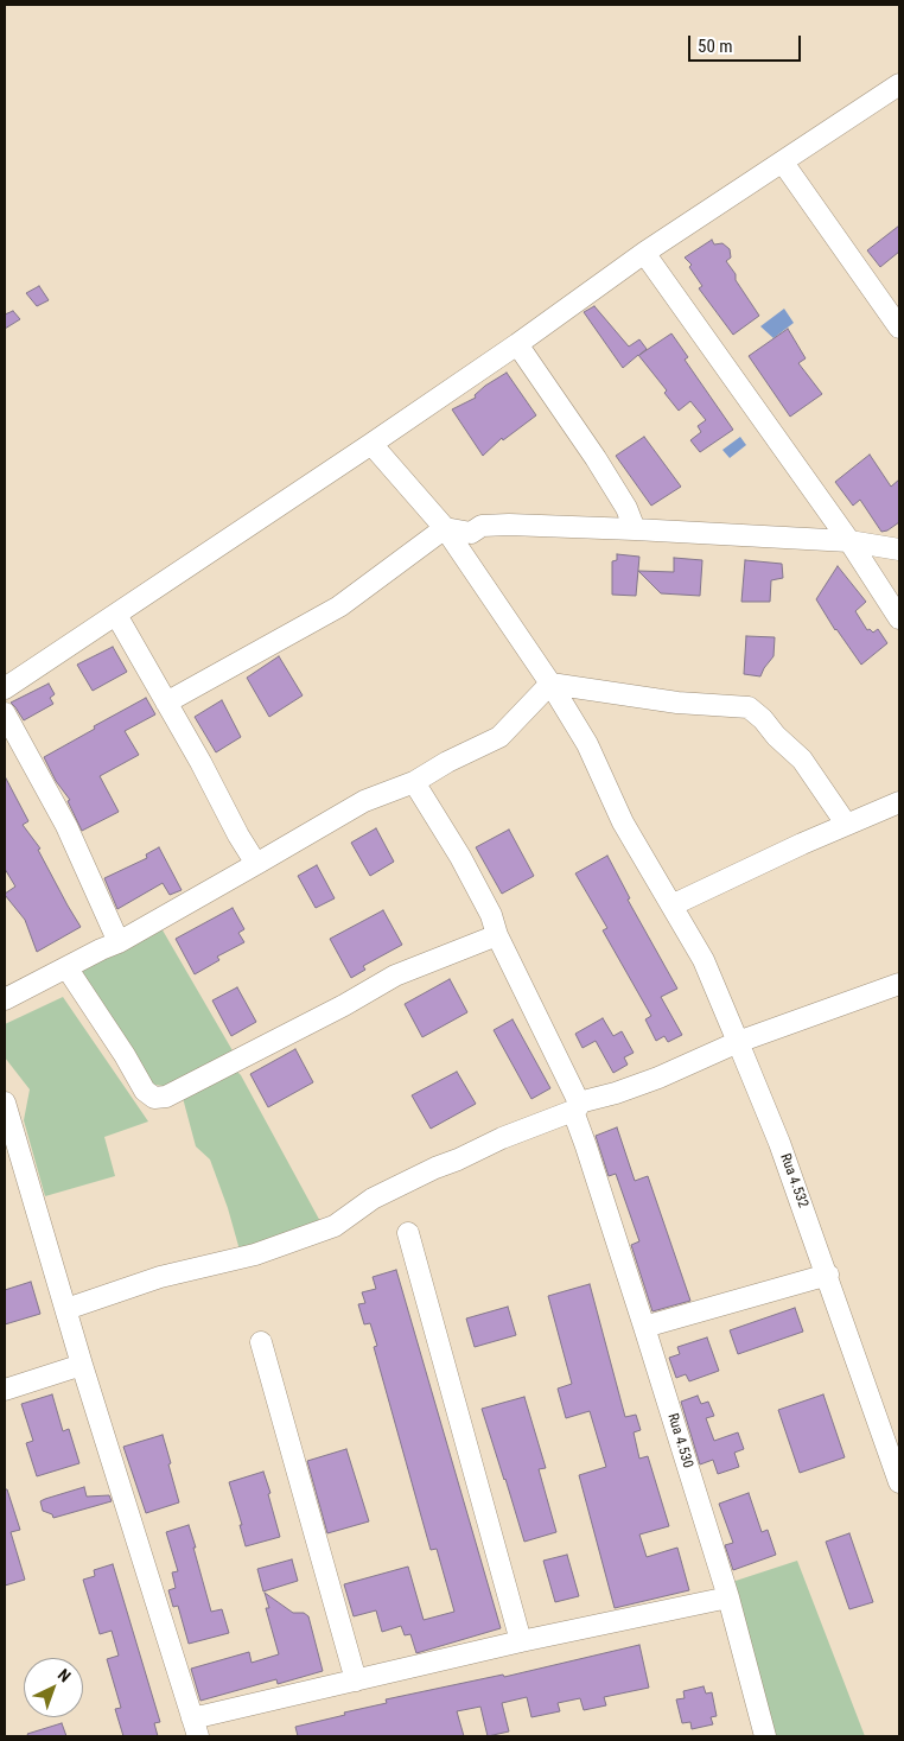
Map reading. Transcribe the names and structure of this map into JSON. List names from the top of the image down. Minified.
{"streets":{"street":["Rua 4.532","Rua 4.530"]},"scale_bar":"50 m","north":"top right"}
